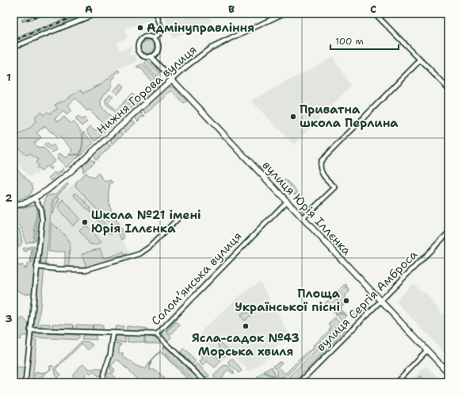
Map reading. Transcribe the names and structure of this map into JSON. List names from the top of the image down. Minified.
{"streets":{"street":["Нижня Горова вулиця","вулиця Юрія Іллєнка","Соломʼянська вулиця","вулиця Сергія Амброса"]},"crossings":[["Нижня Горова вулиця","вулиця Юрія Іллєнка"],["вулиця Юрія Іллєнка","Соломʼянська вулиця"],["вулиця Юрія Іллєнка","вулиця Сергія Амброса"]],"places":["Адмінуправління","Приватна школа Перлина","Школа №21 імені Юрія Іллєнка","Площа Української пісні","Ясла-садок №43 Морська хвиля"],"scale_bar":"100 m","grid":{"columns":["A","B","C"],"rows":["1","2","3"]}}
